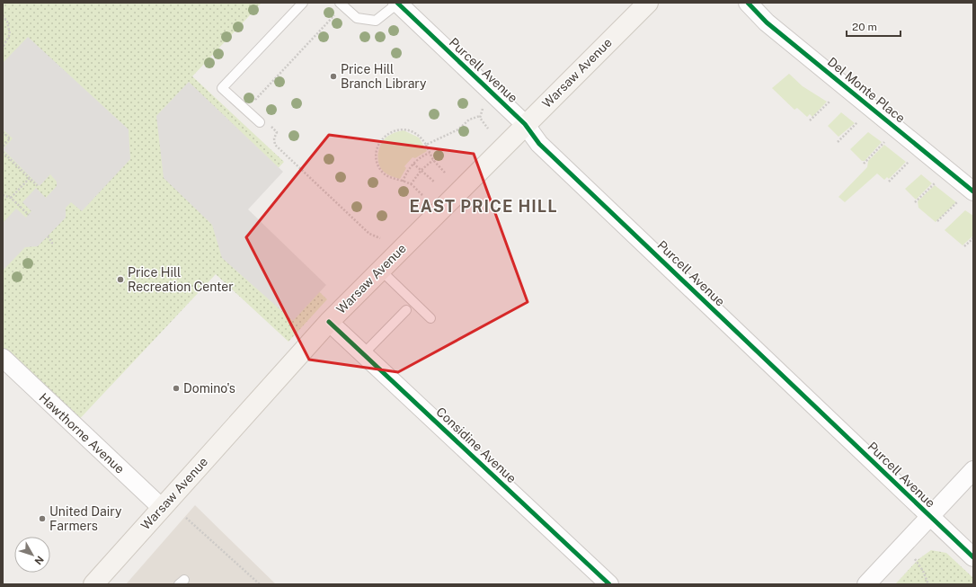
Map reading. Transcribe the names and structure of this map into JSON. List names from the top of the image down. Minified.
{"streets":{"main road":["Warsaw Avenue"],"street":["Purcell Avenue","Del Monte Place","Hawthorne Avenue","Considine Avenue"]},"crossings":[["Purcell Avenue","Warsaw Avenue"],["Warsaw Avenue","Hawthorne Avenue"],["Warsaw Avenue","Considine Avenue"]],"districts":["EAST PRICE HILL"],"places":["Price Hill Branch Library","Price Hill Recreation Center","Domino's","United Dairy Farmers"],"scale_bar":"20 m","north":"bottom right"}
